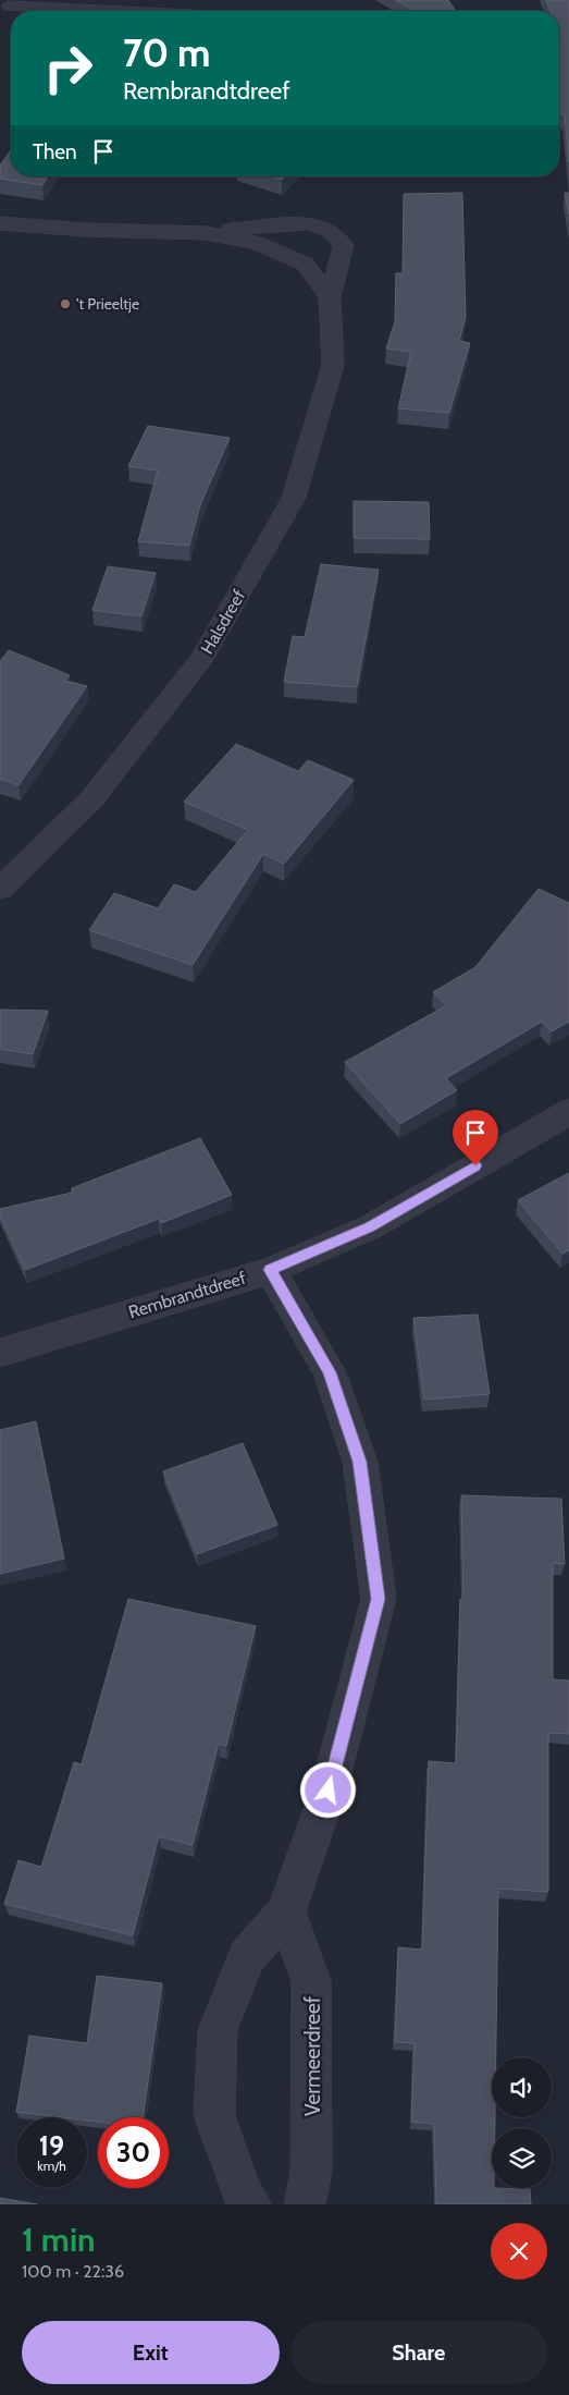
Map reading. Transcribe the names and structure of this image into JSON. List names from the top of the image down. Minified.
{"streets":{"street":["Halsdreef","Rembrandtdreef","Vermeerdreef"]},"places":["’t Prieeltje"],"page":{"turn":["70 m","Rembrandtdreef"],"then":"Then","speed":"19 km/h","limit":"30","heading":["1 min","100 m · 22:36"],"buttons":["Exit","Share"]}}
